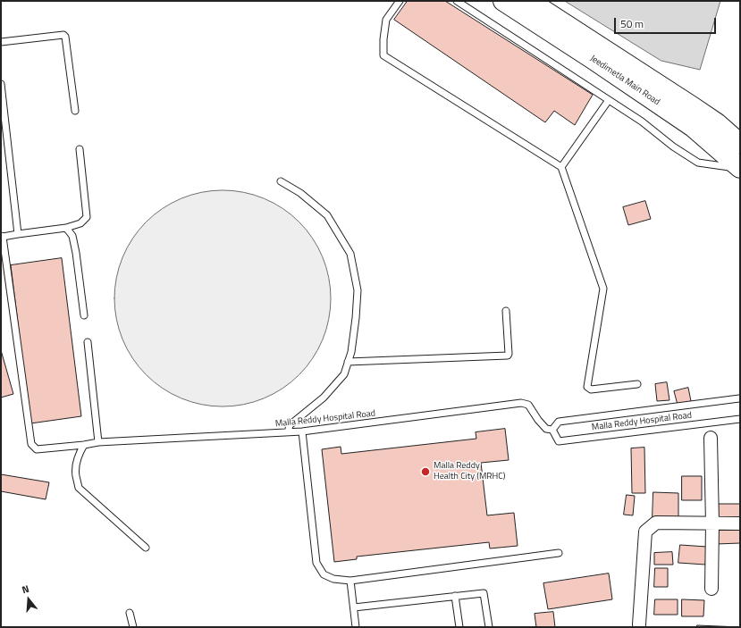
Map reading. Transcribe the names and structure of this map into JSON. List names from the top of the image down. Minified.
{"streets":{"main road":["Jeedimetla Main Road"],"lane":["Malla Reddy Hospital Road"]},"places":["Malla Reddy Health City (MRHC)"],"scale_bar":"50 m","north":"top"}
